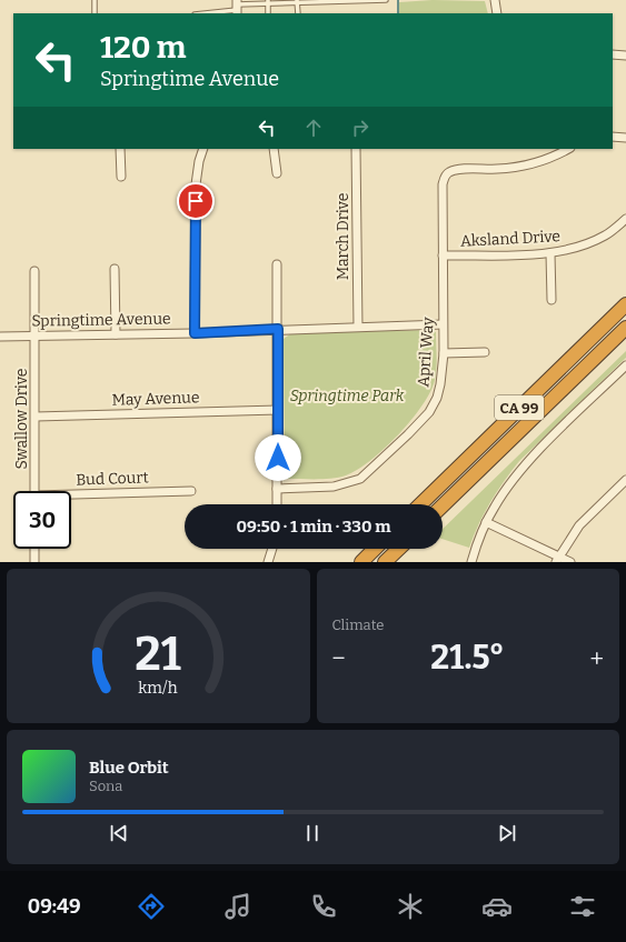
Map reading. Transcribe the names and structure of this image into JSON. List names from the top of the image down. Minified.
{"streets":{"highway":["CA 99"],"street":["March Drive","Aksland Drive","Springtime Avenue","April Way","May Avenue","Swallow Drive","Bud Court"]},"crossings":[["March Drive","Springtime Avenue"],["Aksland Drive","April Way"],["Springtime Avenue","April Way"],["Springtime Avenue","Swallow Drive"],["May Avenue","Swallow Drive"]],"parks":["Springtime Park"],"page":{"turn":["120 m","Springtime Avenue"],"limit":"30","trip":"09:50 · 1 min · 330 m","tile":"Climate","heat":["−","21.5°","+"],"song":["Blue Orbit","Sona"],"tabs":"09:49","gauge":["21","km/h"]}}
